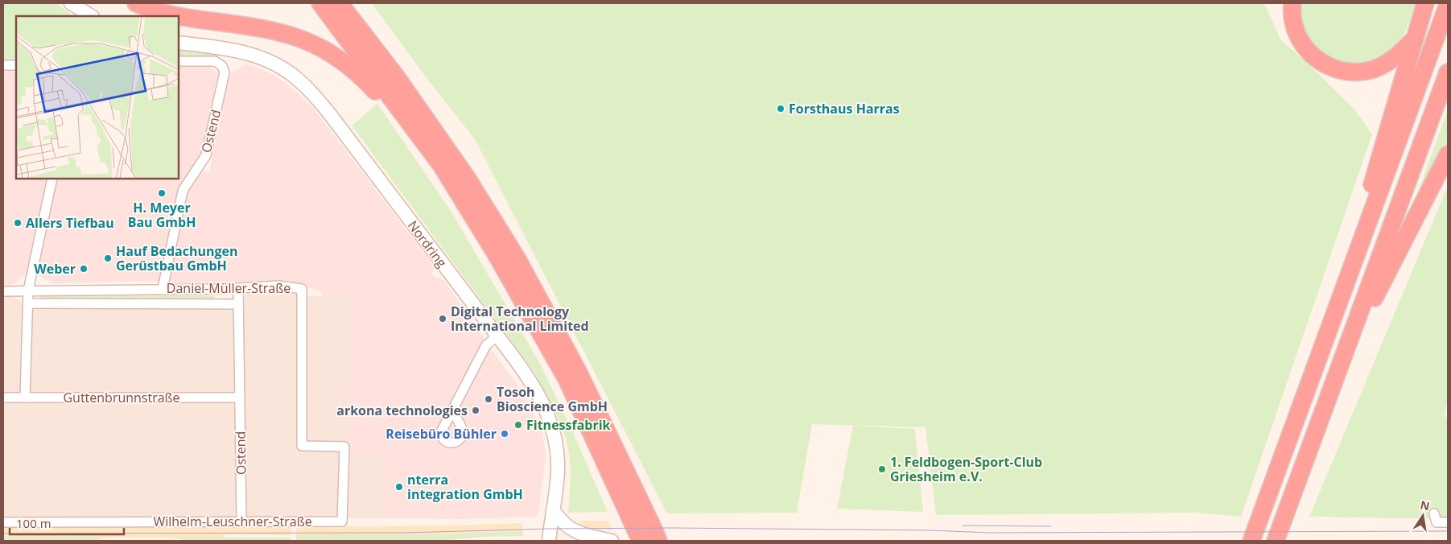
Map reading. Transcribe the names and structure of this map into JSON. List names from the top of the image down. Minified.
{"streets":{"main road":["Nordring"],"street":["Ostend","Daniel-Müller-Straße","Guttenbrunnstraße","Wilhelm-Leuschner-Straße"]},"crossings":[["Ostend","Daniel-Müller-Straße"],["Ostend","Guttenbrunnstraße"],["Ostend","Wilhelm-Leuschner-Straße"],["Daniel-Müller-Straße","Wilhelm-Leuschner-Straße"]],"places":["Forsthaus Harras","H. Meyer Bau GmbH","Allers Tiefbau","Hauf Bedachungen Gerüstbau GmbH","Weber","Digital Technology International Limited","Tosoh Bioscience GmbH","arkona technologies","Fitnessfabrik","Reisebüro Bühler","1. Feldbogen-Sport-Club Griesheim e.V.","nterra integration GmbH"],"scale_bar":"100 m","north":"top"}
